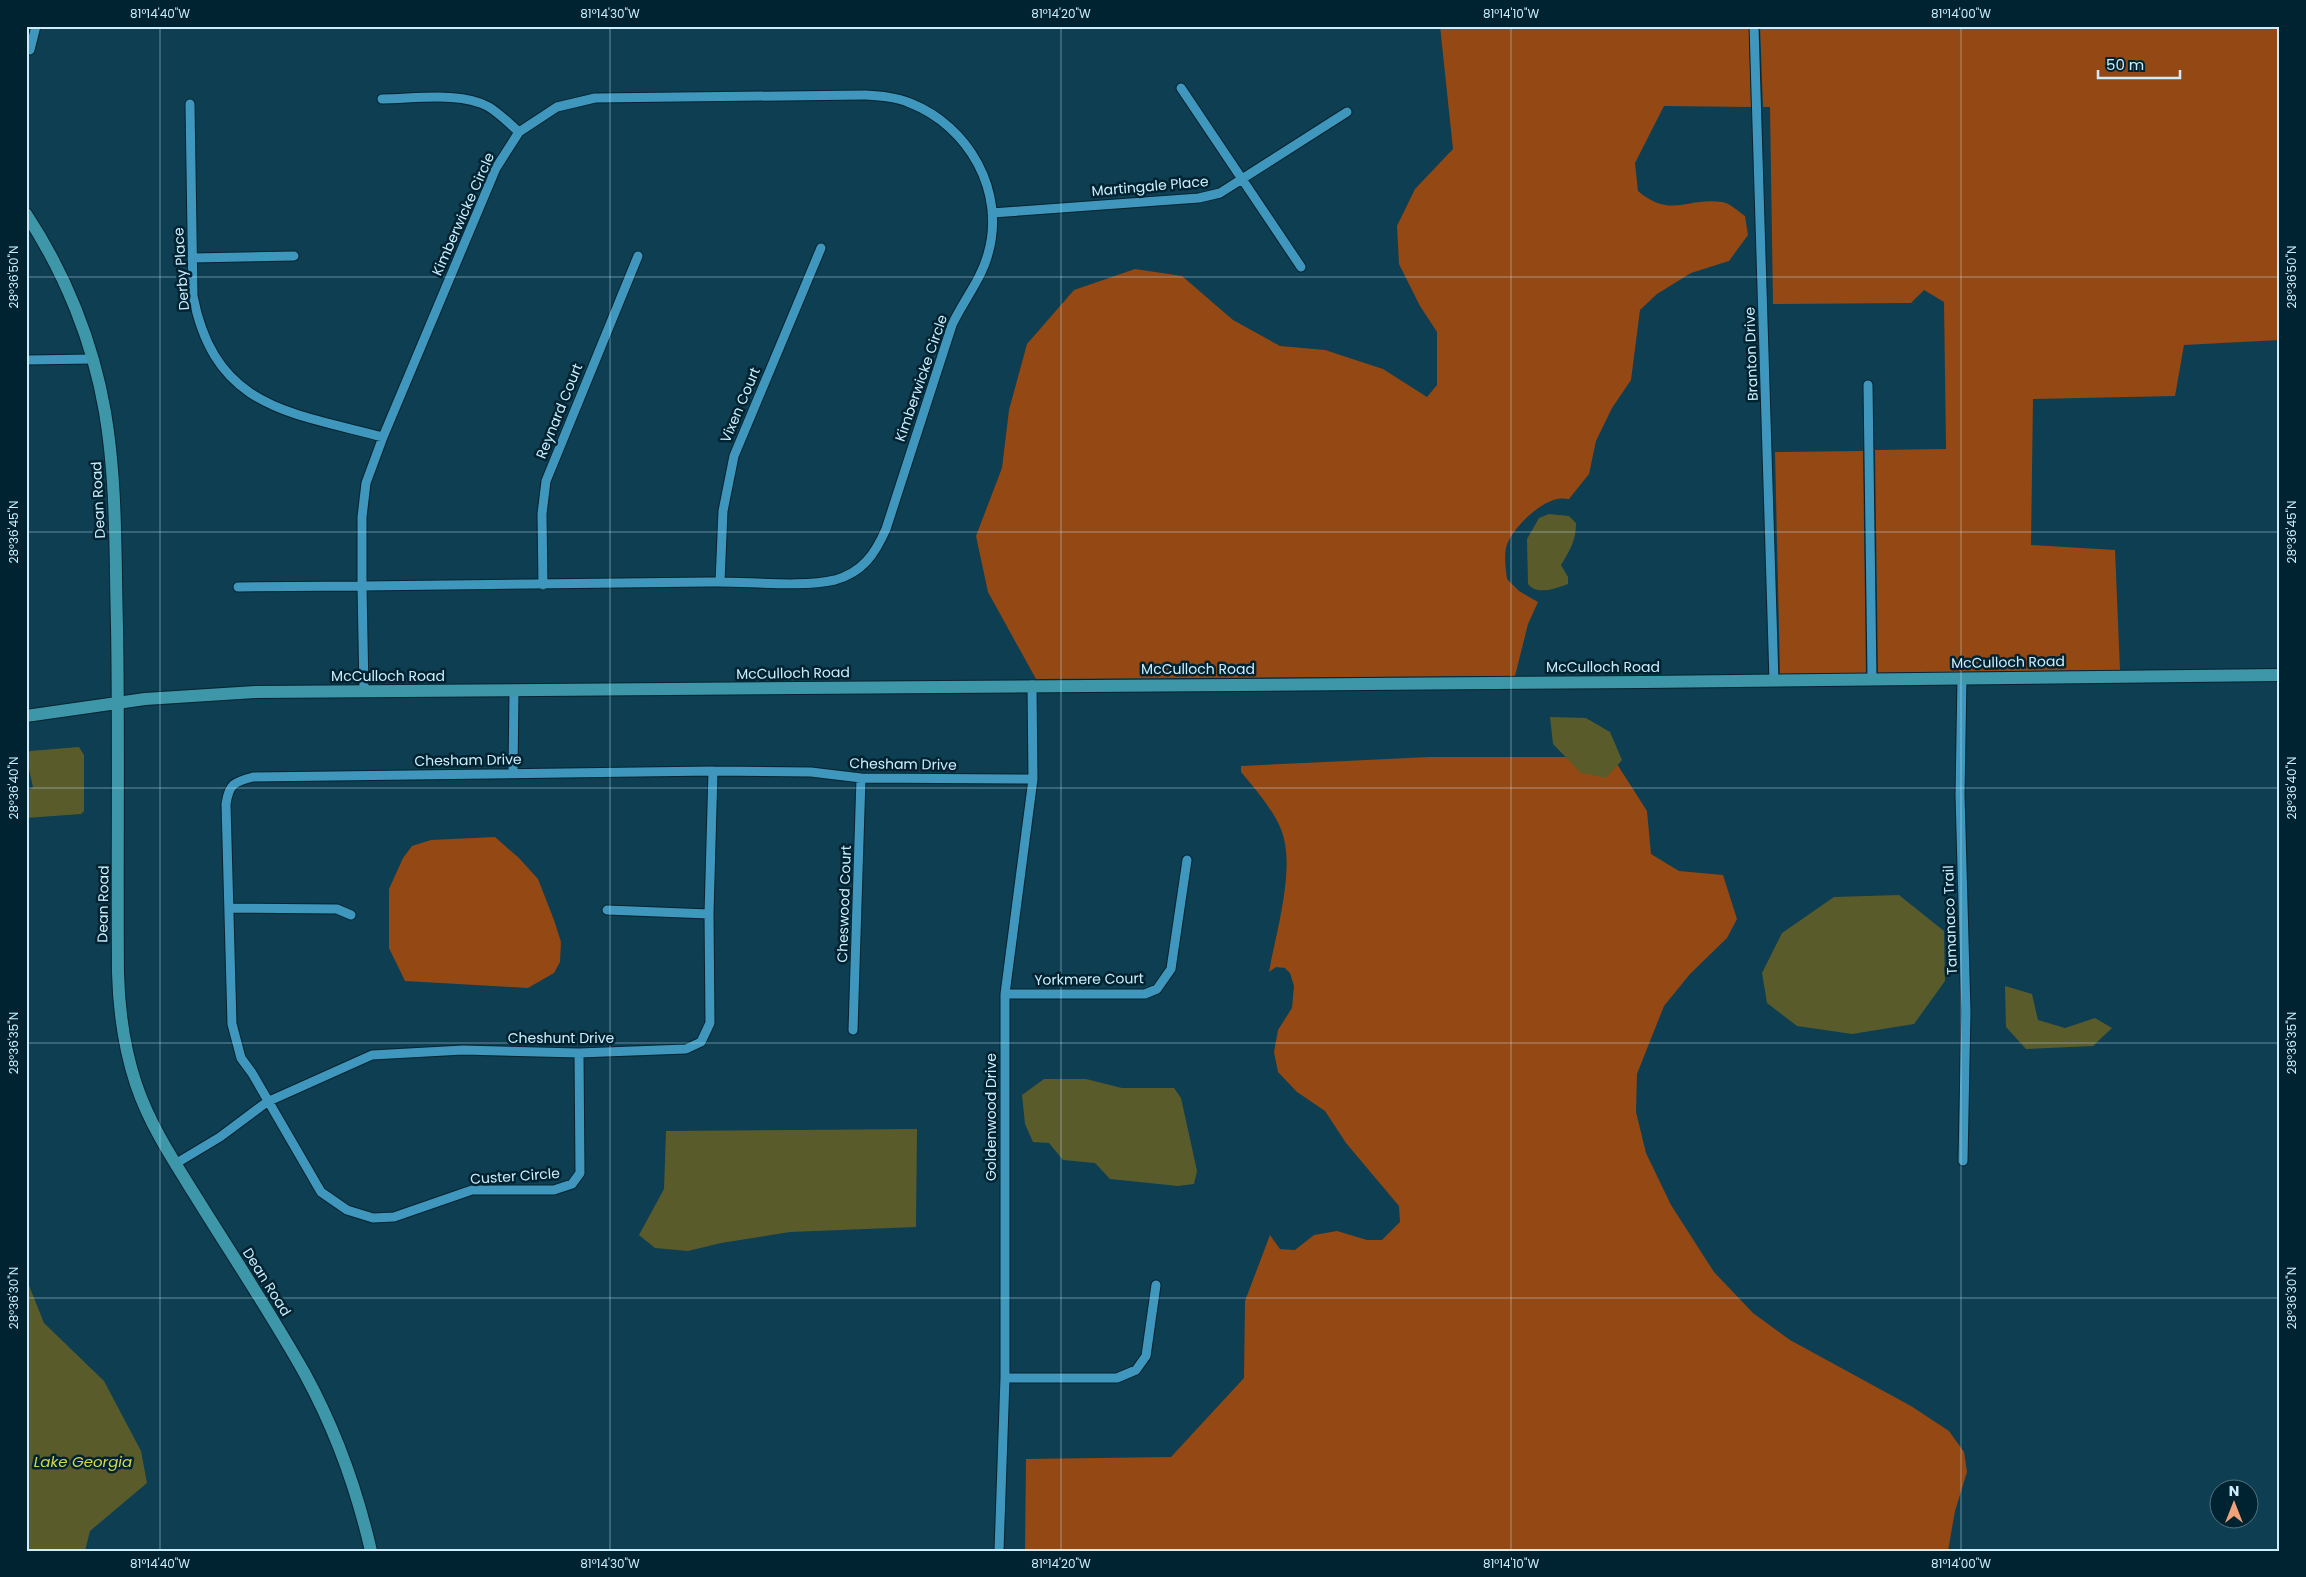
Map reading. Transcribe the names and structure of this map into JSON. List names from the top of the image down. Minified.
{"streets":{"street":["Martingale Place","Kimberwicke Circle","Derby Place","Branton Drive","Vixen Court","Reynard Court","Dean Road","McCulloch Road","Chesham Drive","Cheswood Court","Tamanaco Trail","Yorkmere Court","Cheshunt Drive","Goldenwood Drive","Custer Circle"]},"crossings":[["Martingale Place","Kimberwicke Circle"],["Kimberwicke Circle","Derby Place"],["Kimberwicke Circle","Vixen Court"],["Kimberwicke Circle","Reynard Court"],["Branton Drive","McCulloch Road"],["Dean Road","McCulloch Road"],["Dean Road","Cheshunt Drive"],["McCulloch Road","Tamanaco Trail"],["McCulloch Road","Goldenwood Drive"],["Chesham Drive","Cheswood Court"],["Chesham Drive","Cheshunt Drive"],["Chesham Drive","Goldenwood Drive"],["Chesham Drive","Custer Circle"],["Yorkmere Court","Goldenwood Drive"],["Cheshunt Drive","Custer Circle"]],"water":["Lake Georgia"],"scale_bar":"50 m","north":"top","coordinates":["81°14'40\"W","81°14'30\"W","81°14'20\"W","81°14'10\"W","81°14'00\"W","28°36'50\"N","28°36'45\"N","28°36'40\"N","28°36'35\"N","28°36'30\"N"]}
